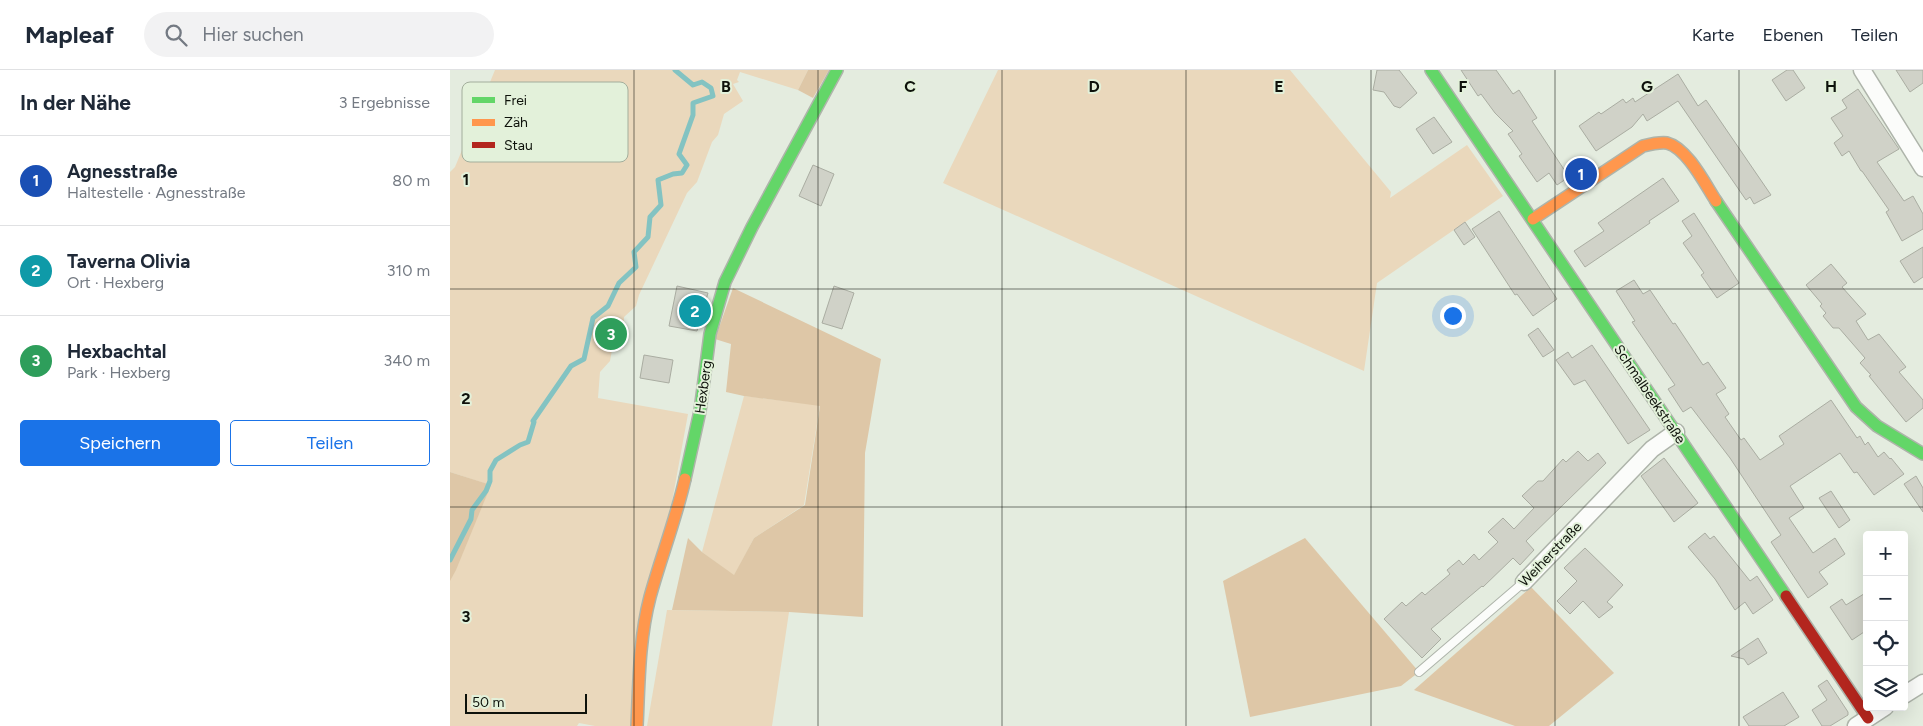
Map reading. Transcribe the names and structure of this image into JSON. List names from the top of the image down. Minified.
{"streets":{"street":["Hexberg","Schmalbeekstraße","Weiherstraße"]},"crossings":[["Schmalbeekstraße","Weiherstraße"]],"legend":["Frei","Zäh","Stau"],"scale_bar":"50 m","page":{"header":"Mapleaf","search":"Hier suchen","nav":["Karte","Ebenen","Teilen"],"heading":["In der Nähe","3 Ergebnisse"],"list":[{"mark":"1","name":"Agnesstraße","note":"Haltestelle · Agnesstraße","value":"80 m"},{"mark":"2","name":"Taverna Olivia","note":"Ort · Hexberg","value":"310 m"},{"mark":"3","name":"Hexbachtal","note":"Park · Hexberg","value":"340 m"}],"pins":["1","2","3"],"buttons":["Speichern","Teilen"],"map_buttons":["+","−"],"scale":"50 m"},"grid":{"columns":["B","C","D","E","F","G","H"],"rows":["1","2","3"]}}
